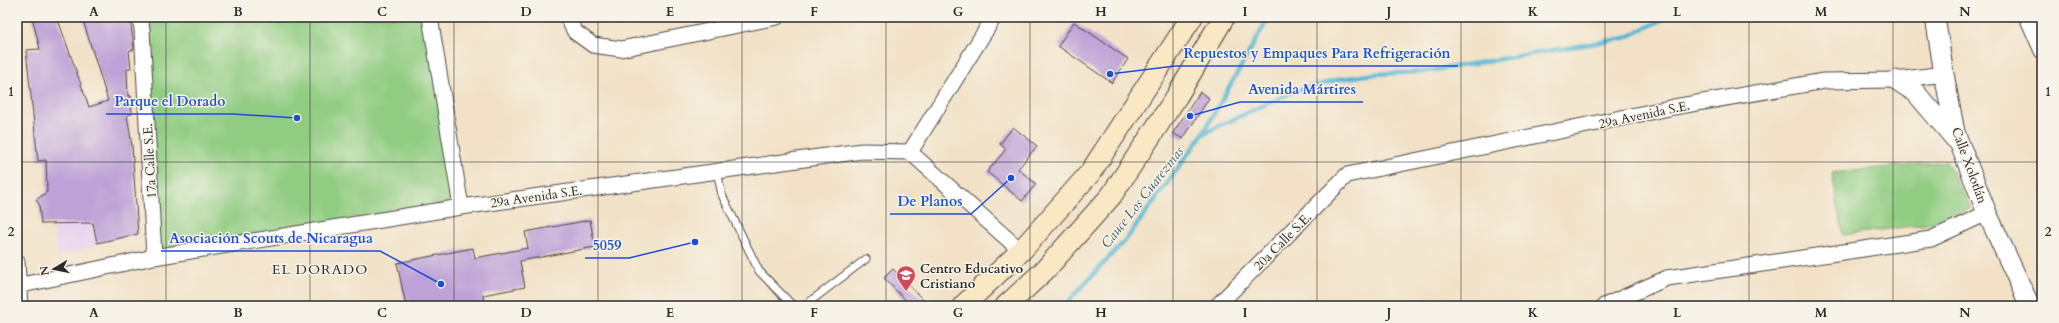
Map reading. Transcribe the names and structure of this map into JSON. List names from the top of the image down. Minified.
{"streets":{"street":["29a Avenida S.E.","17a Calle S.E.","Calle Xolotlán","20a Calle S.E."]},"crossings":[["29a Avenida S.E.","17a Calle S.E."],["29a Avenida S.E.","Calle Xolotlán"],["29a Avenida S.E.","20a Calle S.E."]],"districts":["EL DORADO"],"water":["Cauce Los Cuarezmas"],"places":{"other":["Repuestos y Empaques Para Refrigeración","Avenida Mártires","Parque el Dorado","De Planos","5059","Asociación Scouts de Nicaragua"],"school or university":["Centro Educativo Cristiano"]},"north":"left","grid":{"columns":["A","B","C","D","E","F","G","H","I","J","K","L","M","N"],"rows":["1","2"]}}
